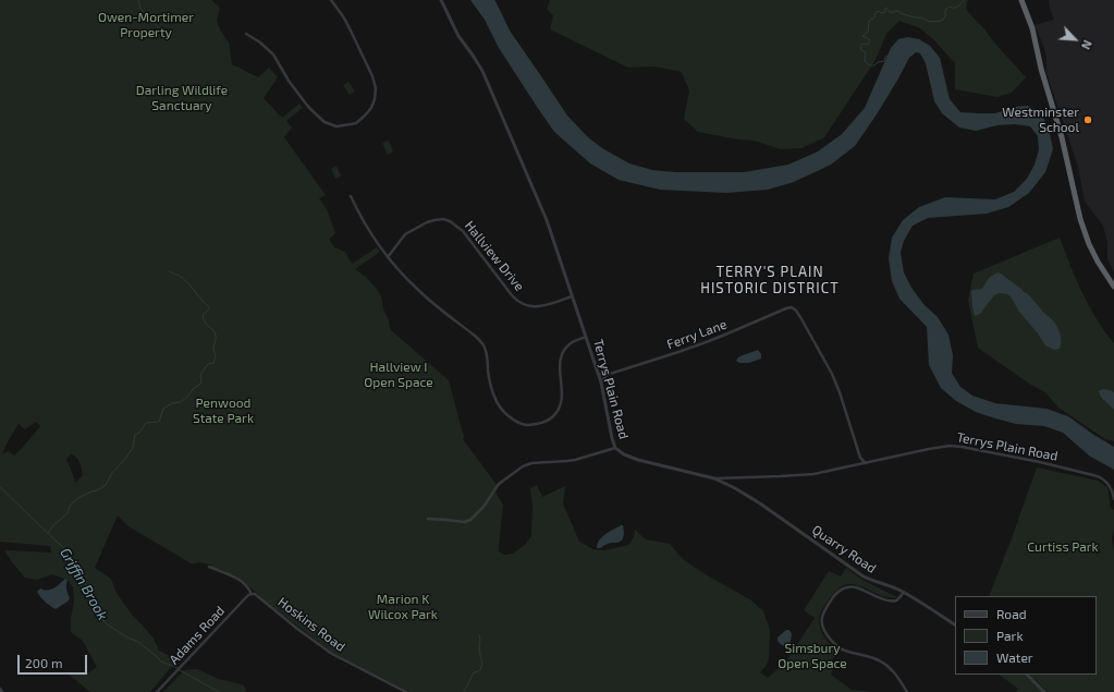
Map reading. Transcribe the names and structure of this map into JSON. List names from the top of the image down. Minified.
{"streets":{"street":["Hallview Drive","Ferry Lane","Terrys Plain Road","Quarry Road","Hoskins Road","Adams Road"]},"crossings":[["Hallview Drive","Terrys Plain Road"],["Ferry Lane","Terrys Plain Road"],["Terrys Plain Road","Quarry Road"],["Hoskins Road","Adams Road"]],"districts":["TERRY'S PLAIN HISTORIC DISTRICT"],"water":["Griffin Brook"],"parks":["Owen-Mortimer Property","Darling Wildlife Sanctuary","Hallview I Open Space","Penwood State Park","Curtiss Park","Marion K Wilcox Park","Simsbury Open Space"],"places":["Westminster School"],"legend":["Road","Park","Water"],"scale_bar":"200 m","north":"bottom right"}
